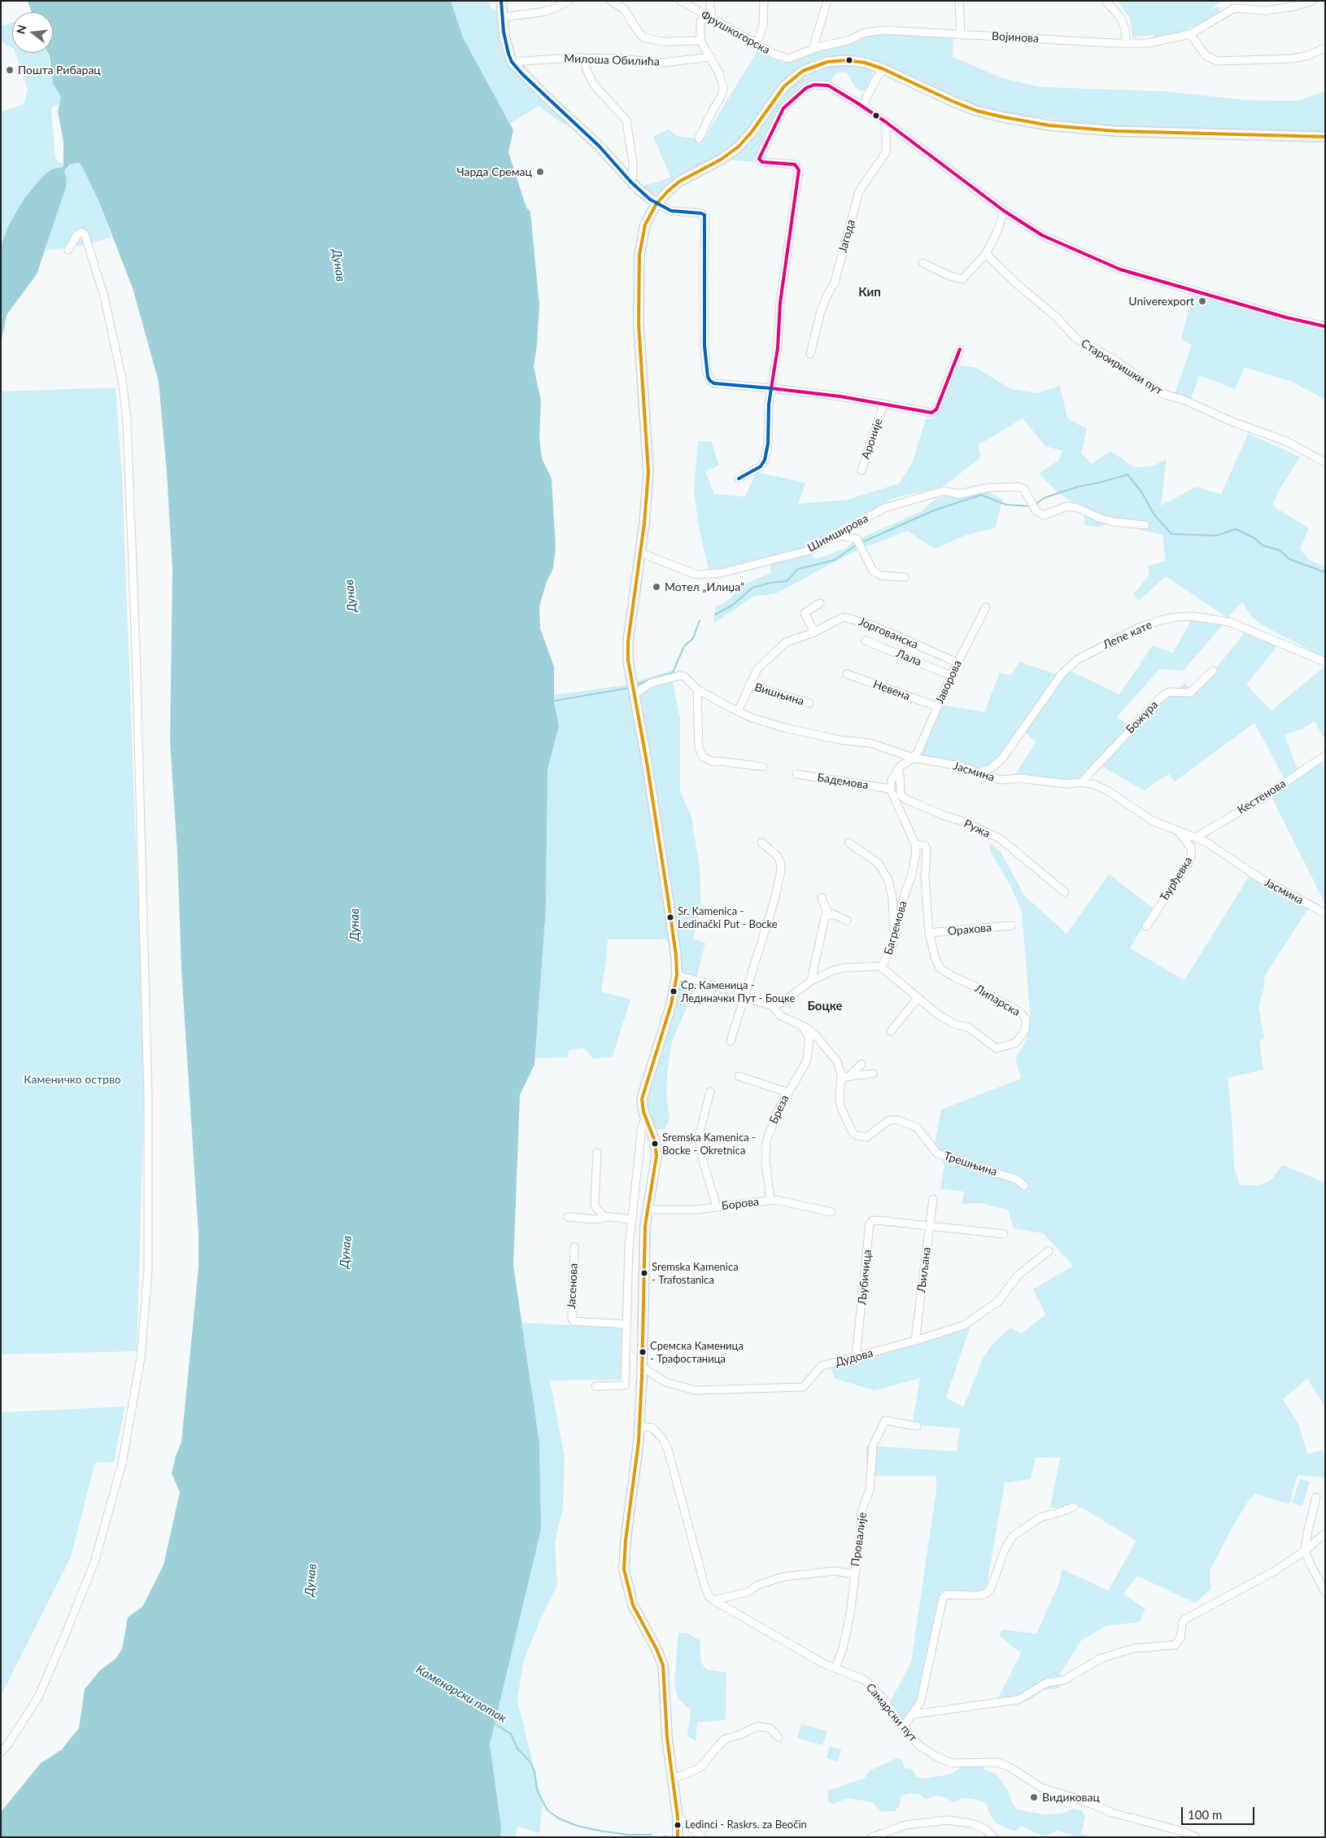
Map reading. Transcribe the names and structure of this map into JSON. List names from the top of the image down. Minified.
{"streets":{"street":["Фрушкогорска","Војинова","Милоша Обилића","Јагода","Староиришки пут","Ароније","Шимширова","Јоргованска","Лепе кате","Лала","Јаворова","Невена","Вишњина","Божура","Јасмина","Бадемова","Кестенова","Ружа","Ђурђевка","Багремова","Орахова","Липарска","Бреза","Трешњина","Борова","Љиљана","Љубичица","Јасенова","Дудова","Провалије","Самарски пут"]},"crossings":[["Фрушкогорска","Војинова"],["Јоргованска","Јаворова"],["Јоргованска","Вишњина"],["Јоргованска","Јасмина"],["Лепе кате","Јасмина"],["Лала","Јаворова"],["Јаворова","Невена"],["Јаворова","Јасмина"],["Божура","Јасмина"],["Јасмина","Кестенова"],["Јасмина","Ђурђевка"],["Бадемова","Багремова"],["Багремова","Липарска"],["Багремова","Трешњина"],["Орахова","Липарска"],["Бреза","Трешњина"],["Бреза","Борова"],["Љиљана","Љубичица"],["Љиљана","Дудова"],["Љубичица","Дудова"],["Провалије","Самарски пут"]],"districts":["Кип","Боцке"],"water":["Дунав","Каменарски поток"],"parks":["Каменичко острво"],"places":["Пошта Рибарац","Чарда Сремац","Univerexport","Мотел „Илиџа”","Sr. Kamenica - Ledinački Put - Bocke","Ср. Каменица - Лединачки Пут - Боцке","Sremska Kamenica - Bocke - Okretnica","Sremska Kamenica - Trafostanica","Сремска Каменица - Трафостаница","Видиковац","Ledinci - Raskrs. za Beočin"],"scale_bar":"100 m","north":"left"}
